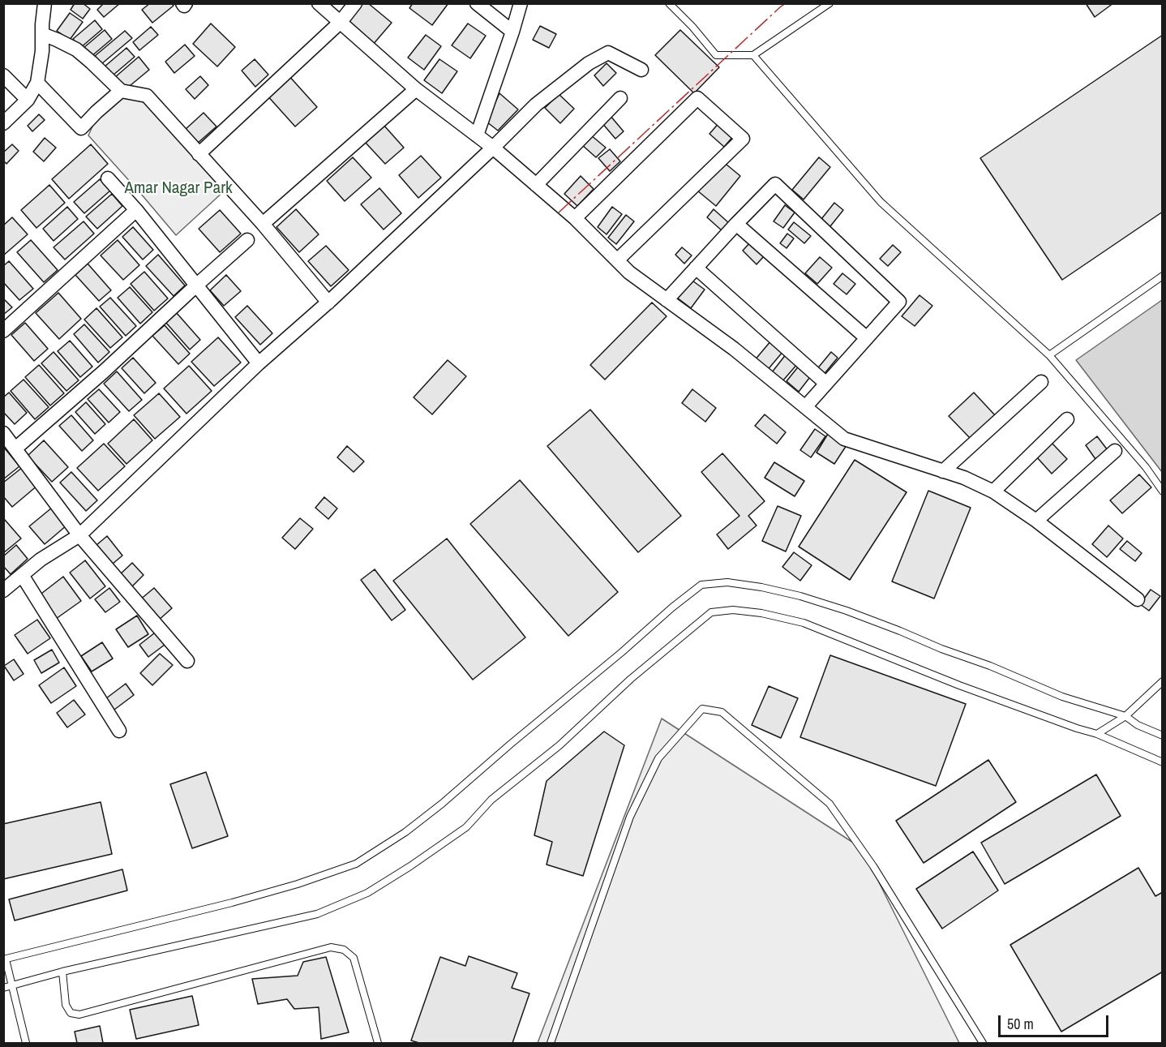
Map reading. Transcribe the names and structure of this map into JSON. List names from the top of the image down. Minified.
{"parks":["Amar Nagar Park"],"scale_bar":"50 m"}
